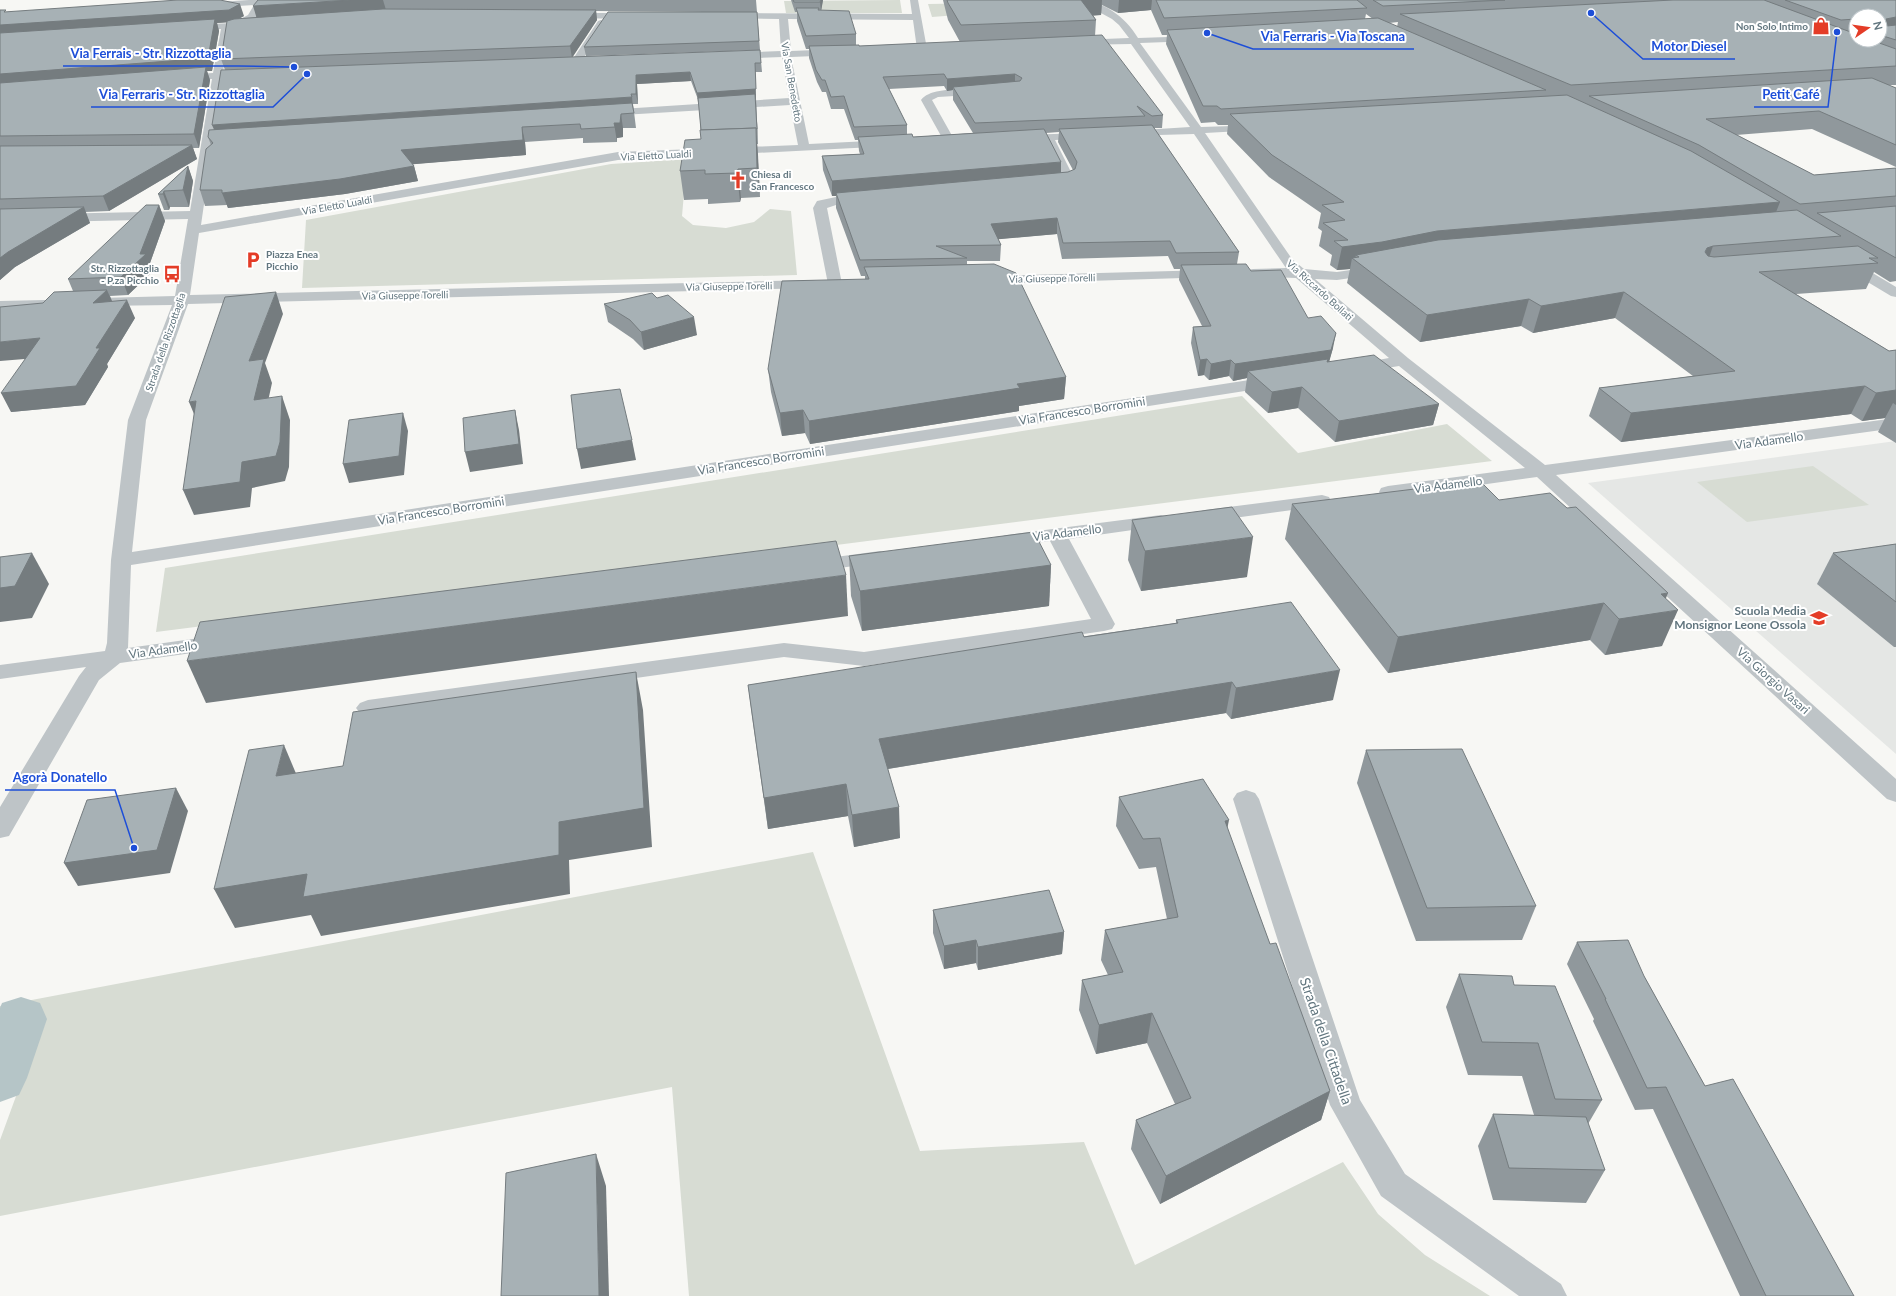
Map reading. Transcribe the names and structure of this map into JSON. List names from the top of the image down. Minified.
{"streets":{"street":["Via San Benedetto","Via Eletto Lualdi","Via Giuseppe Torelli","Via Riccardo Bollati","Strada della Rizzottaglia","Via Francesco Borromini","Via Adamello","Via Giorgio Vasari","Strada della Cittadella"]},"crossings":[["Via San Benedetto","Via Eletto Lualdi"],["Via Eletto Lualdi","Strada della Rizzottaglia"],["Via Giuseppe Torelli","Strada della Rizzottaglia"],["Via Riccardo Bollati","Via Adamello"],["Via Riccardo Bollati","Via Giorgio Vasari"],["Strada della Rizzottaglia","Via Francesco Borromini"],["Strada della Rizzottaglia","Via Adamello"],["Via Adamello","Via Giorgio Vasari"]],"places":{"other":["Motor Diesel","Petit Café","Via Ferraris - Via Toscana","Via Ferrais - Str. Rizzottaglia","Via Ferraris - Str. Rizzottaglia","Agorà Donatello"],"shop":["Non Solo Intimo"],"church":["Chiesa di San Francesco"],"parking":["Piazza Enea Picchio"],"bus stop":["Str. Rizzottaglia - P.za Picchio"],"school or university":["Scuola Media Monsignor Leone Ossola"]},"north":"right"}
